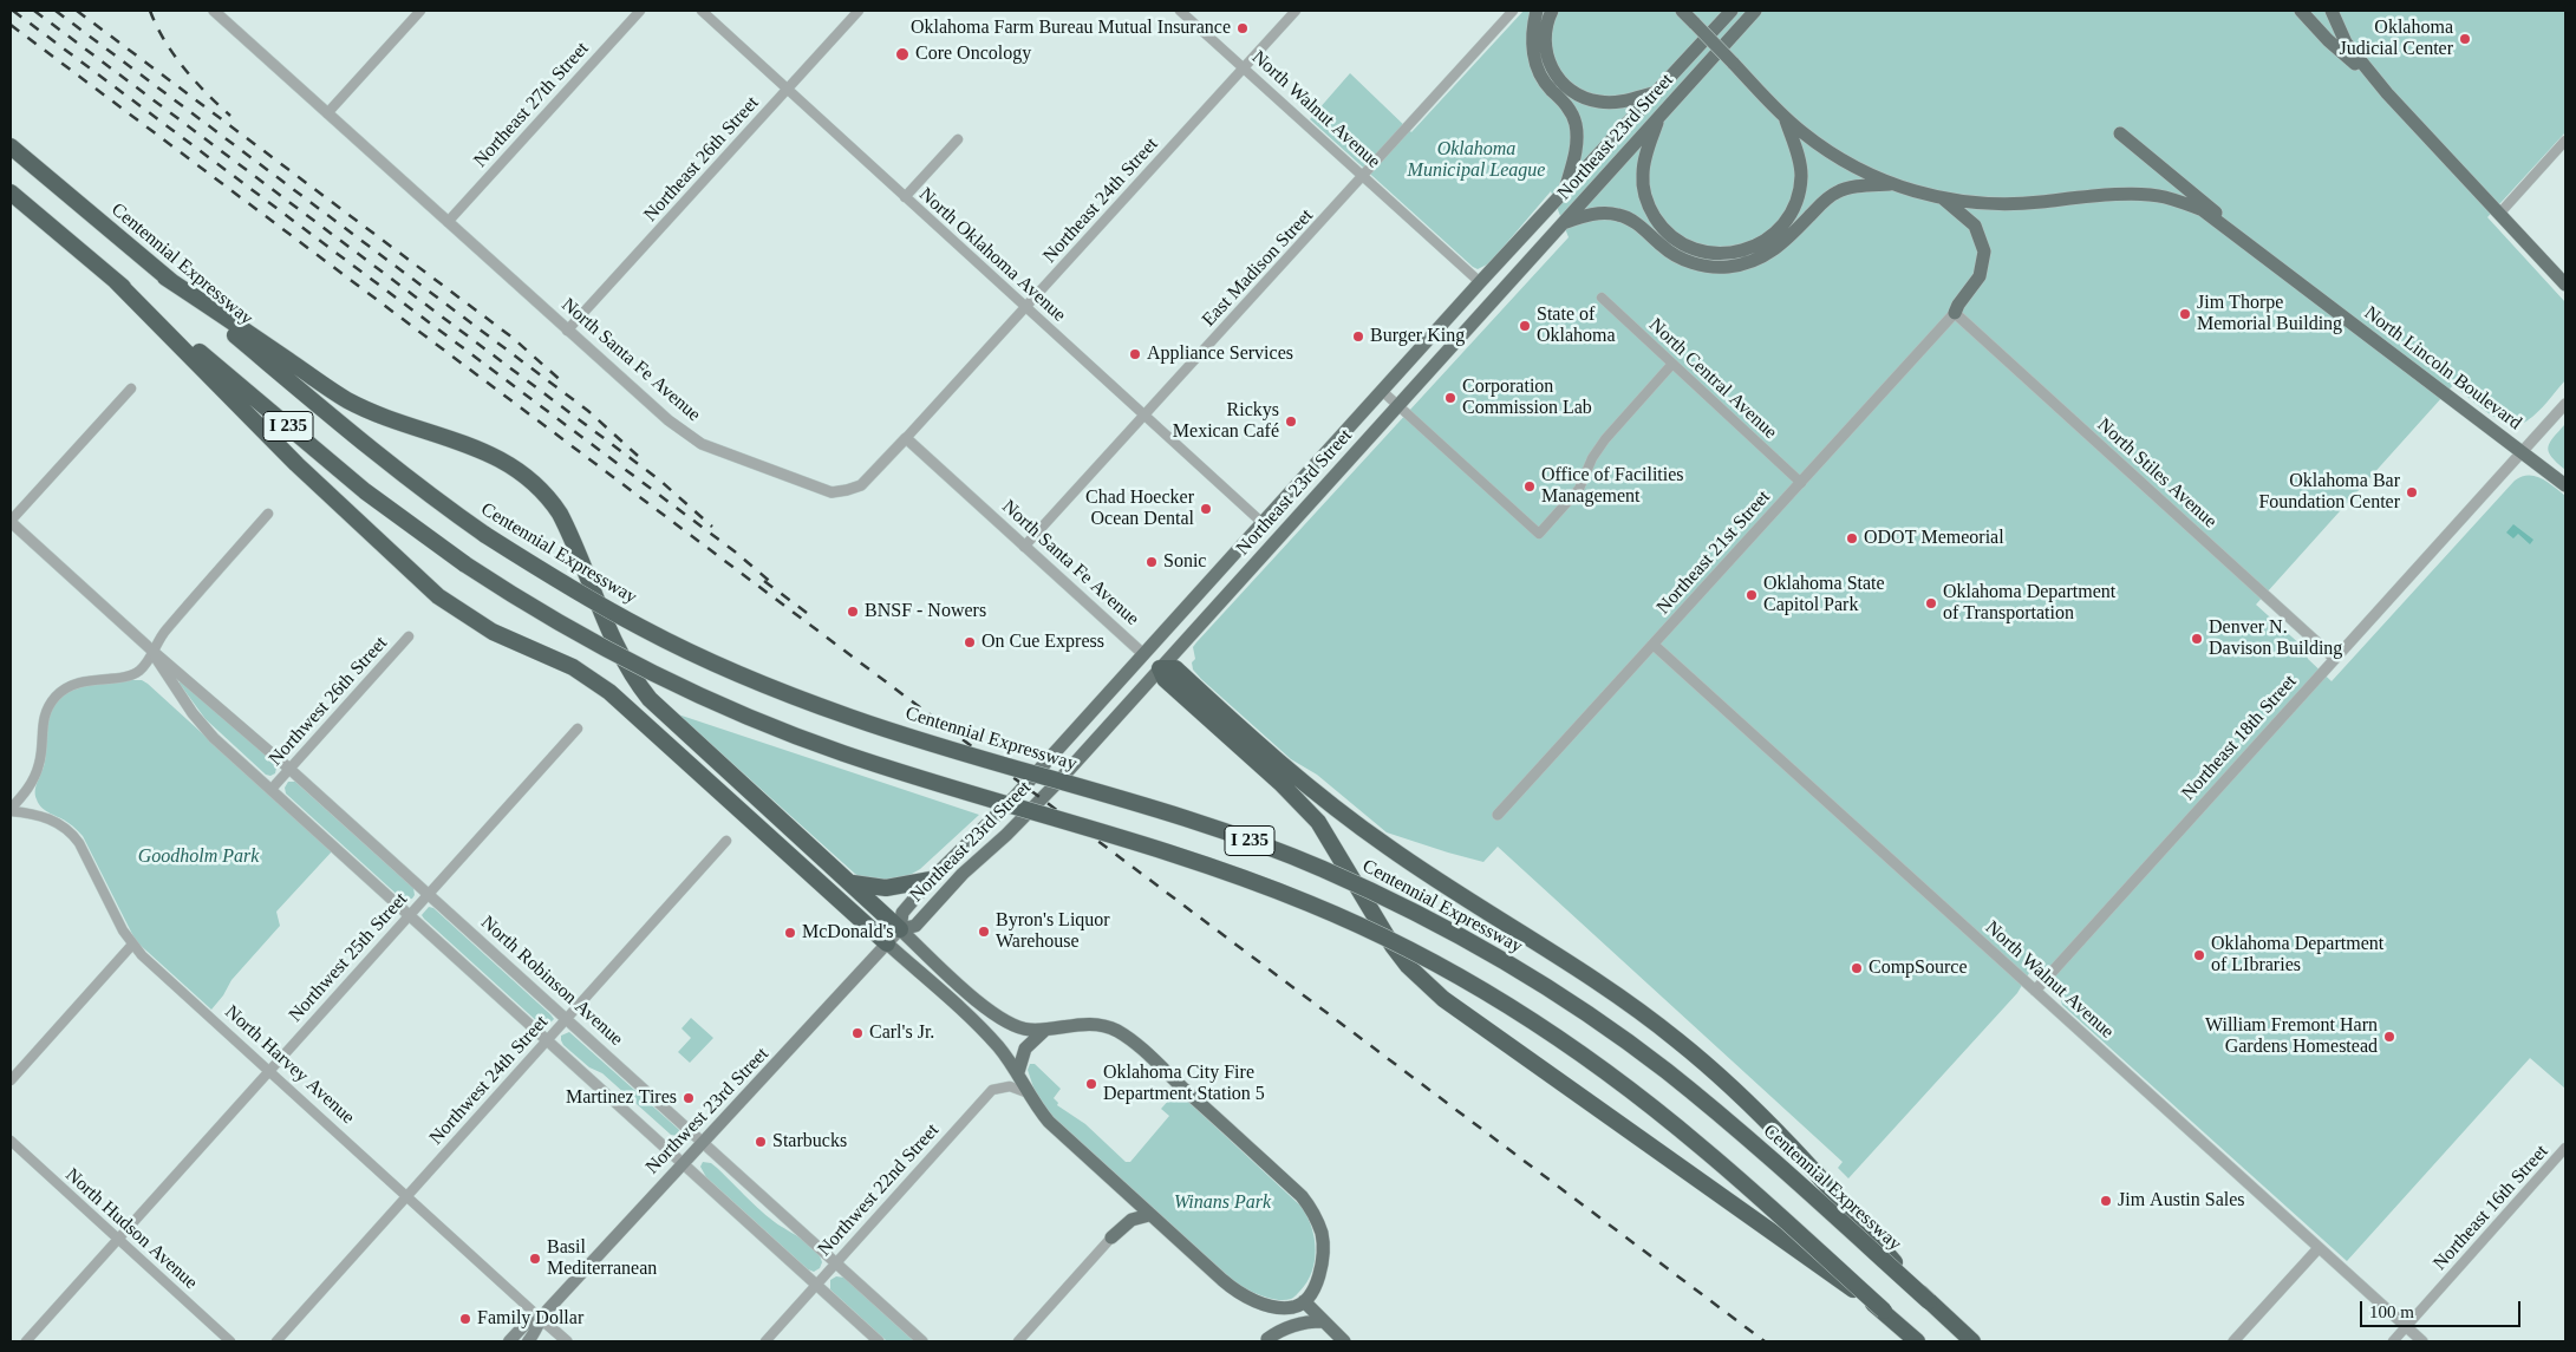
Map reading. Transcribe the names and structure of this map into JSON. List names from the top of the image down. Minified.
{"streets":{"highway":["Centennial Expressway","I 235"],"main road":["Northeast 23rd Street","North Santa Fe Avenue","North Lincoln Boulevard","Northwest 23rd Street"],"street":["Northeast 27th Street","North Walnut Avenue","Northeast 26th Street","Northeast 24th Street","North Oklahoma Avenue","East Madison Street","North Central Avenue","North Stiles Avenue","Northeast 21st Street","Northwest 26th Street","Northeast 18th Street","Northwest 25th Street","North Robinson Avenue","North Harvey Avenue","Northwest 24th Street","Northwest 22nd Street","Northeast 16th Street","North Hudson Avenue"]},"crossings":[["Northeast 27th Street","North Santa Fe Avenue"],["North Walnut Avenue","Northeast 23rd Street"],["North Walnut Avenue","Northeast 24th Street"],["North Walnut Avenue","East Madison Street"],["North Walnut Avenue","Northeast 21st Street"],["North Walnut Avenue","Northeast 18th Street"],["North Walnut Avenue","Northeast 16th Street"],["Northeast 23rd Street","North Oklahoma Avenue"],["Northeast 23rd Street","North Santa Fe Avenue"],["Northeast 23rd Street","Northwest 23rd Street"],["Northeast 26th Street","North Oklahoma Avenue"],["Northeast 26th Street","North Santa Fe Avenue"],["Northeast 24th Street","North Oklahoma Avenue"],["Northeast 24th Street","North Santa Fe Avenue"],["North Oklahoma Avenue","East Madison Street"],["East Madison Street","North Santa Fe Avenue"],["North Lincoln Boulevard","Northeast 18th Street"],["North Central Avenue","Northeast 21st Street"],["North Stiles Avenue","Northeast 21st Street"],["North Stiles Avenue","Northeast 18th Street"],["Northwest 26th Street","North Robinson Avenue"],["Northwest 25th Street","North Robinson Avenue"],["Northwest 25th Street","North Harvey Avenue"],["Northwest 25th Street","North Hudson Avenue"],["North Robinson Avenue","Northwest 24th Street"],["North Robinson Avenue","Northwest 23rd Street"],["North Robinson Avenue","Northwest 22nd Street"],["North Harvey Avenue","Northwest 24th Street"],["North Harvey Avenue","Northwest 23rd Street"]],"parks":["Oklahoma Municipal League","Goodholm Park","Winans Park"],"places":["Oklahoma Farm Bureau Mutual Insurance","Oklahoma Judicial Center","Core Oncology","Jim Thorpe Memorial Building","State of Oklahoma","Burger King","Appliance Services","Corporation Commission Lab","Rickys Mexican Café","Office of Facilities Management","Oklahoma Bar Foundation Center","Chad Hoecker Ocean Dental","ODOT Memeorial","Sonic","Oklahoma State Capitol Park","Oklahoma Department of Transportation","BNSF - Nowers","Denver N. Davison Building","On Cue Express","Byron's Liquor Warehouse","McDonald's","Oklahoma Department of LIbraries","CompSource","Carl's Jr.","William Fremont Harn Gardens Homestead","Oklahoma City Fire Department Station 5","Martinez Tires","Starbucks","Jim Austin Sales","Basil Mediterranean","Family Dollar"],"scale_bar":"100 m"}
